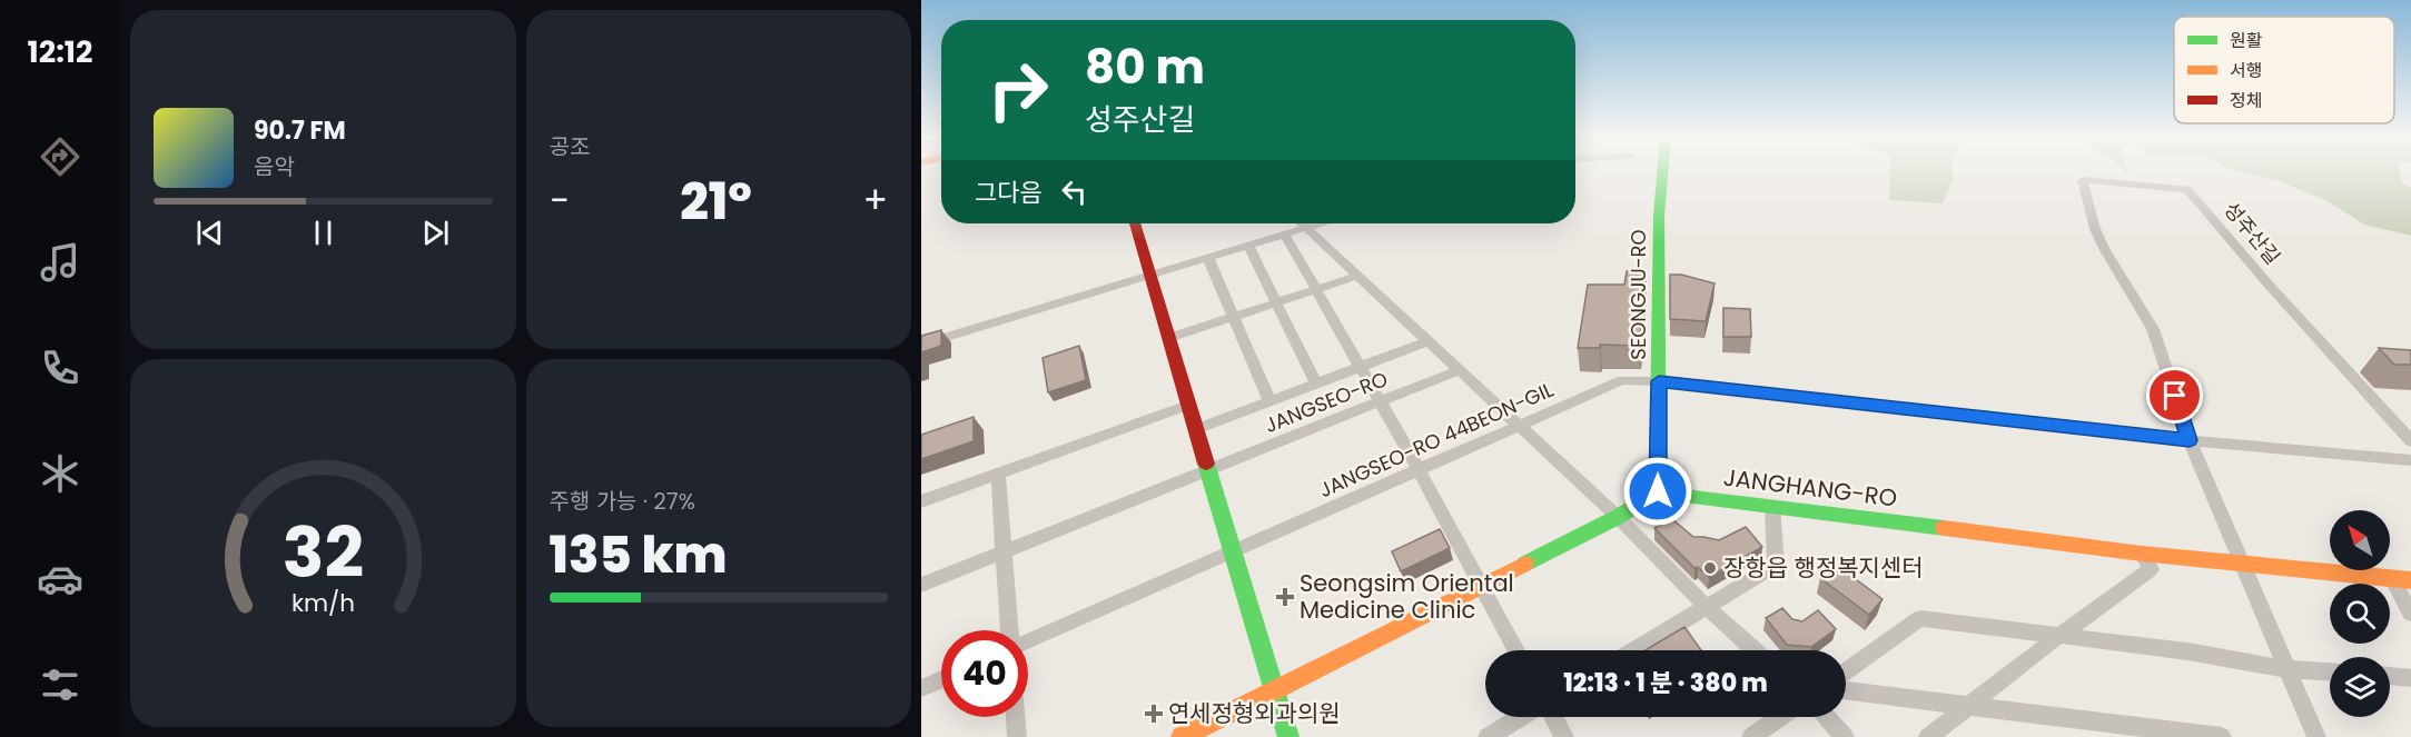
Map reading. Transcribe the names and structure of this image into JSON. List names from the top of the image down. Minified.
{"streets":{"street":["성주산길","SEONGJU-RO","JANGSEO-RO","JANGSEO-RO 44BEON-GIL","JANGHANG-RO"]},"crossings":[["성주산길","JANGHANG-RO"],["SEONGJU-RO","JANGSEO-RO 44BEON-GIL"],["SEONGJU-RO","JANGHANG-RO"]],"places":{"other":["장항읍 행정복지센터"],"health":["Seongsim Oriental Medicine Clinic","연세정형외과의원"]},"legend":["원활","서행","정체"],"north":"top left","page":{"tabs":"12:12","tile":["공조",["주행 가능 · 27%","135 km"]],"turn":["80 m","성주산길"],"song":["90.7 FM","음악"],"then":"그다음","heat":["−","21°","+"],"limit":"40","trip":"12:13 · 1 분 · 380 m","gauge":["32","km/h"]}}
